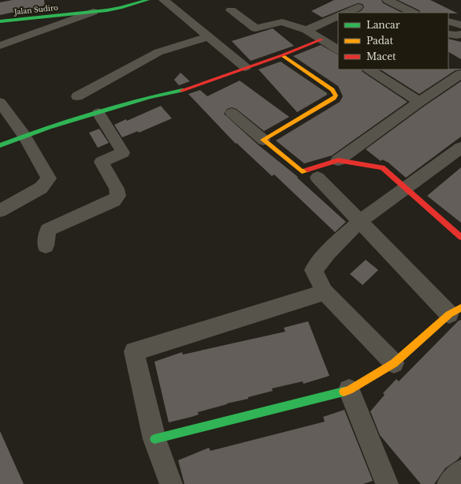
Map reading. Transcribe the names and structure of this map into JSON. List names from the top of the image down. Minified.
{"streets":{"street":["Jalan Sudiro"]},"legend":["Lancar","Padat","Macet"]}
